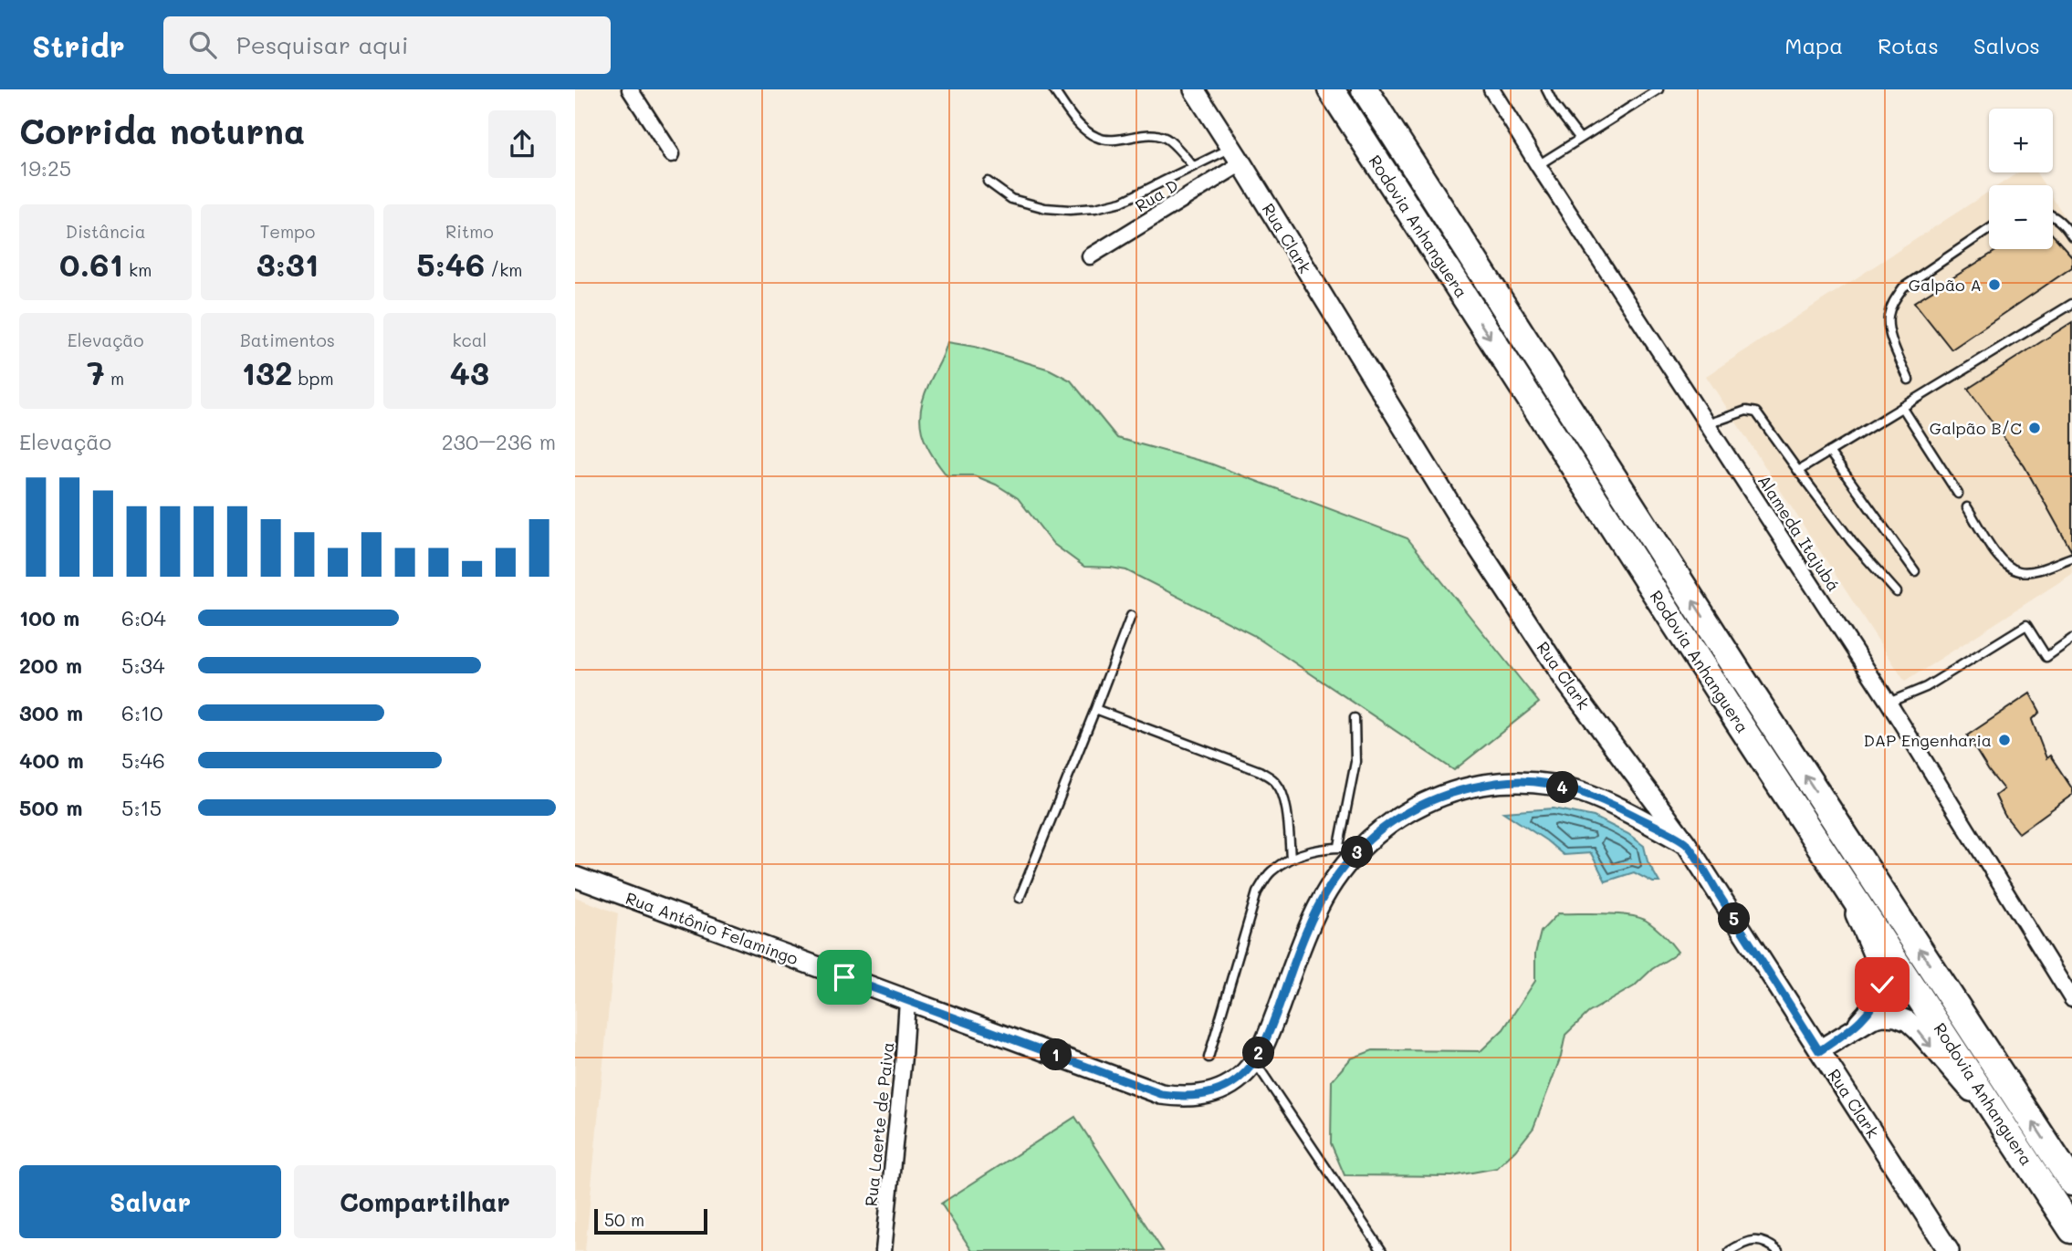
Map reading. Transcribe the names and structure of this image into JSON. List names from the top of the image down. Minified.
{"streets":{"highway":["Rodovia Anhanguera"],"main road":["Rua Clark","Rua Antônio Felamingo"],"street":["Rua D","Alameda Itajubá","Rua Laerte de Paiva"]},"crossings":[["Rua D","Rua Clark"],["Rua Clark","Rua Antônio Felamingo"],["Rua Antônio Felamingo","Rua Laerte de Paiva"]],"places":["Galpão A","Galpão B/C","DAP Engenharia"],"scale_bar":"50 m","page":{"header":"Stridr","search":"Pesquisar aqui","nav":["Mapa","Rotas","Salvos"],"heading":["Corrida noturna","19:25"],"map_buttons":["+","−"],"stats":[["Distância","0.61 km"],["Tempo","3:31"],["Ritmo","5:46 /km"],["Elevação","7 m"],["Batimentos","132 bpm"],["kcal","43"]],"chart":["Elevação","230–236 m"],"list":[{"name":"100 m","note":"6:04"},{"name":"200 m","note":"5:34"},{"name":"300 m","note":"6:10"},{"name":"400 m","note":"5:46"},{"name":"500 m","note":"5:15"}],"pins":["4","3","5","2","1"],"buttons":["Salvar","Compartilhar"],"scale":"50 m"}}
